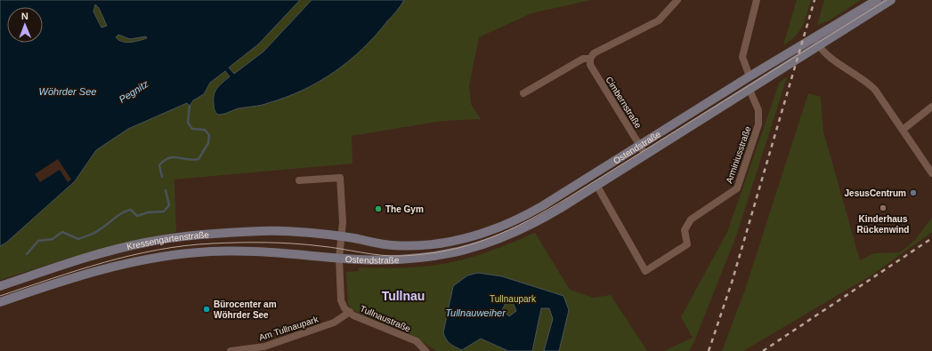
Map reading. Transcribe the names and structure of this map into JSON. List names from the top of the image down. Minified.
{"streets":{"main road":["Ostendstraße","Kressengartenstraße"],"street":["Cimbernstraße","Arminiusstraße","Tullnaustraße","Am Tullnaupark"]},"crossings":[["Cimbernstraße","Ostendstraße"],["Ostendstraße","Arminiusstraße"],["Ostendstraße","Kressengartenstraße"],["Ostendstraße","Tullnaustraße"],["Kressengartenstraße","Tullnaustraße"],["Tullnaustraße","Am Tullnaupark"]],"districts":["Tullnau"],"water":["Wöhrder See","Pegnitz","Tullnauweiher"],"parks":["Tullnaupark"],"places":["JesusCentrum","Kinderhaus Rückenwind","The Gym","Bürocenter am Wöhrder See"],"north":"top"}
